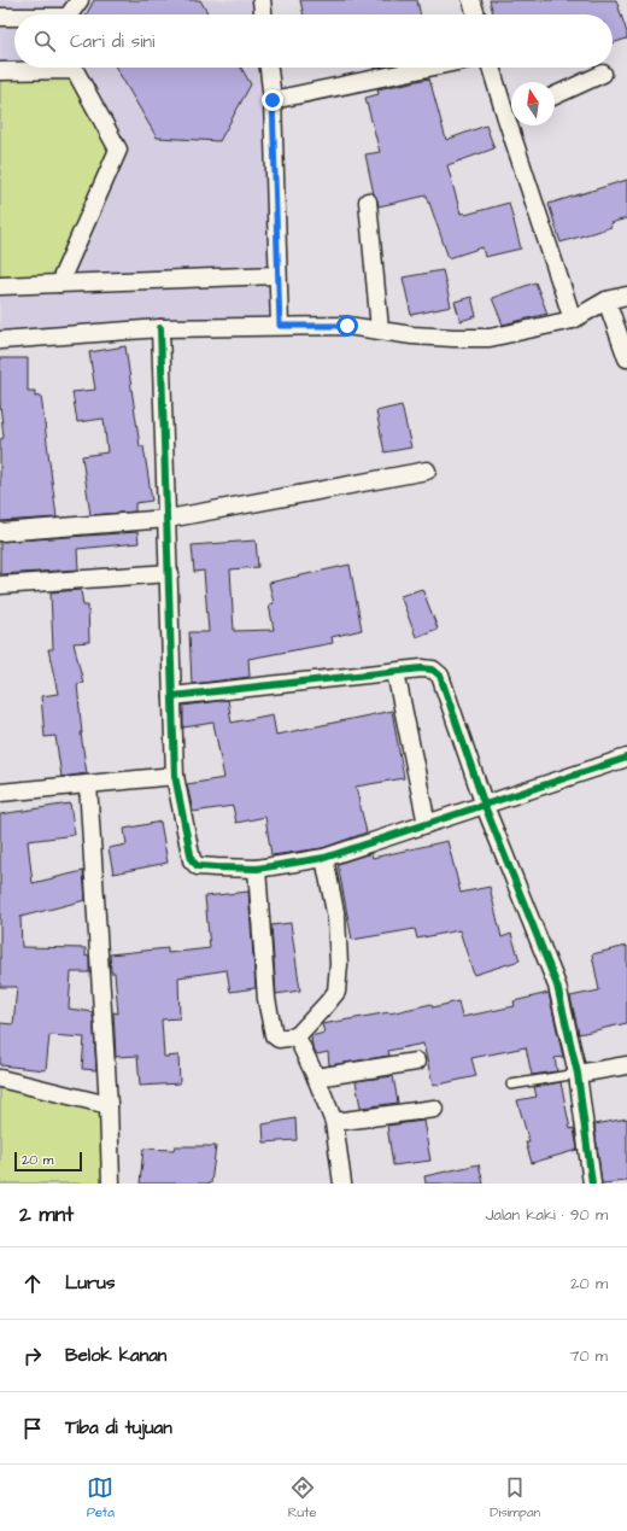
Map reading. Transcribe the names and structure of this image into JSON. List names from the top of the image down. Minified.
{"scale_bar":"20 m","north":"top","page":{"search":"Cari di sini","scale":"20 m","heading":["2 mnt","Jalan kaki · 90 m"],"list":[["Lurus","20 m"],["Belok kanan","70 m"],"Tiba di tujuan"],"nav":["Peta","Rute","Disimpan"]}}
